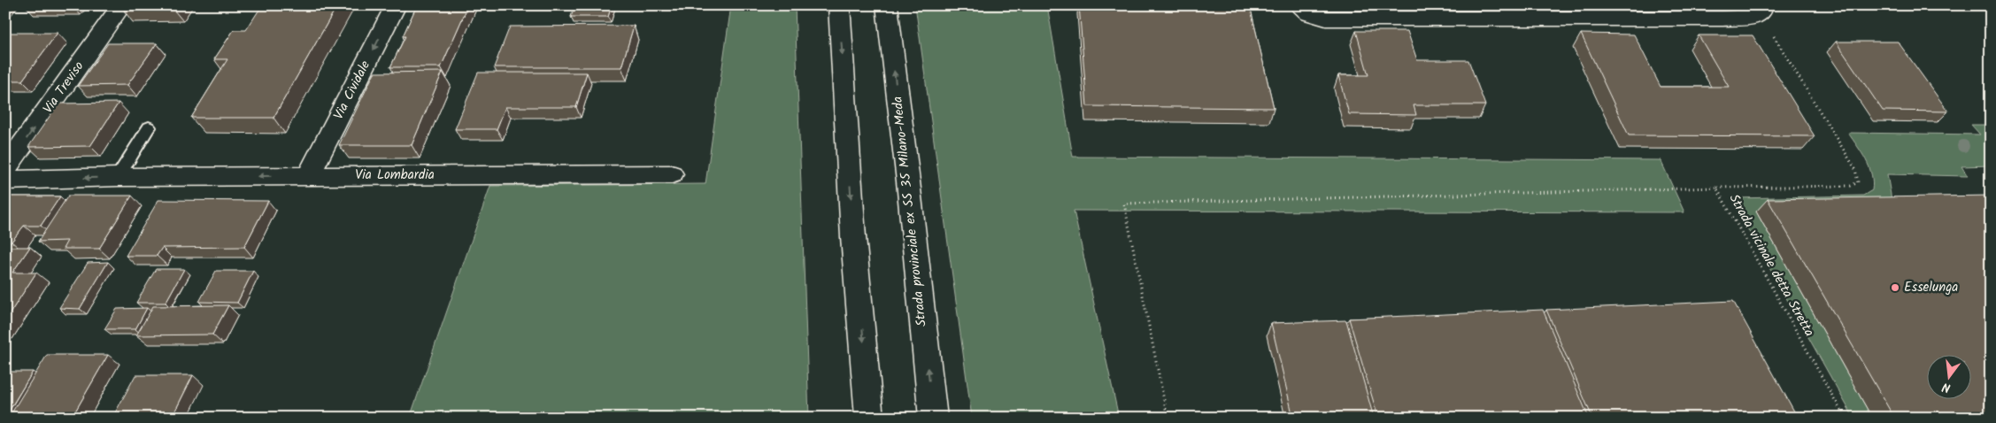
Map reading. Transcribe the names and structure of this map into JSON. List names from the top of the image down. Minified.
{"streets":{"main road":["Via Treviso","Via Cividale","Via Lombardia","Strada provinciale ex SS 35 Milano-Meda"],"path":["Strada vicinale detta Stretta"]},"crossings":[["Via Cividale","Via Lombardia"]],"one_way":["Via Treviso","Via Cividale","Via Lombardia"],"places":["Esselunga"],"north":"bottom"}
